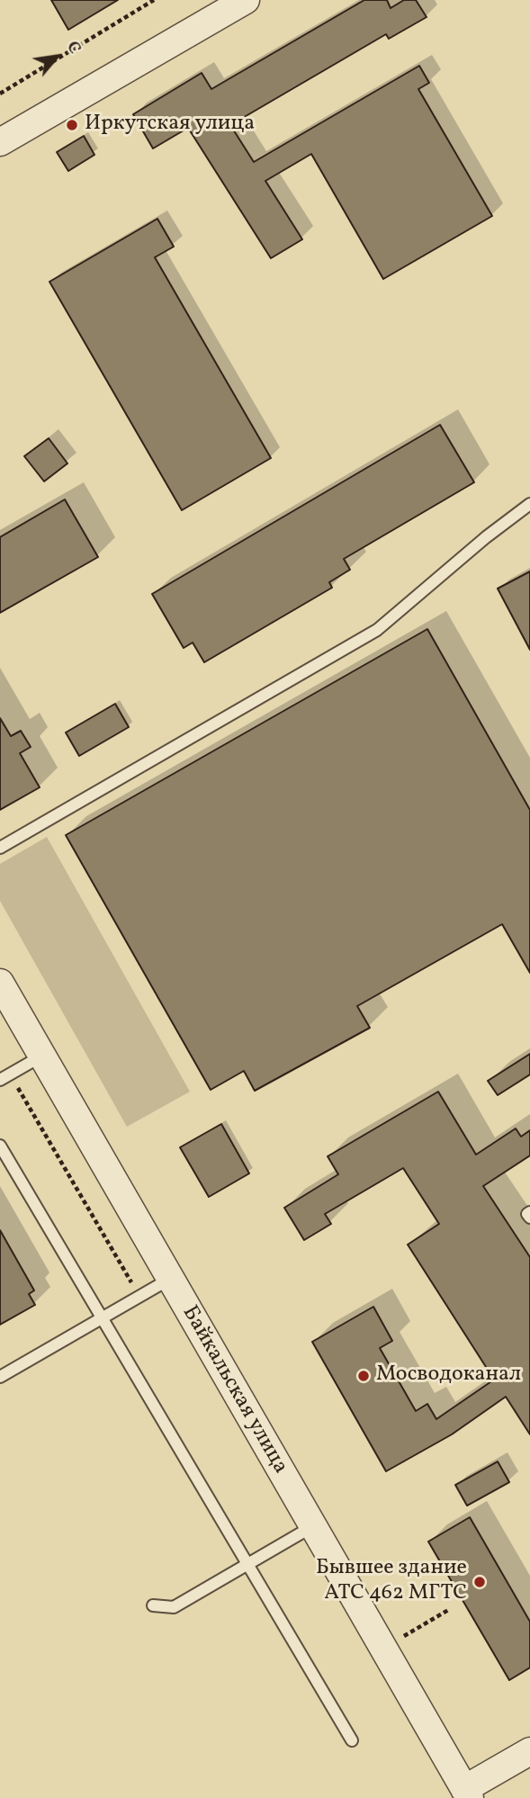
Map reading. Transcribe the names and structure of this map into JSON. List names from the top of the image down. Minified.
{"streets":{"street":["Байкальская улица"]},"places":["Иркутская улица","Мосводоканал","Бывшее здание АТС 462 МГТС"],"north":"top right"}
